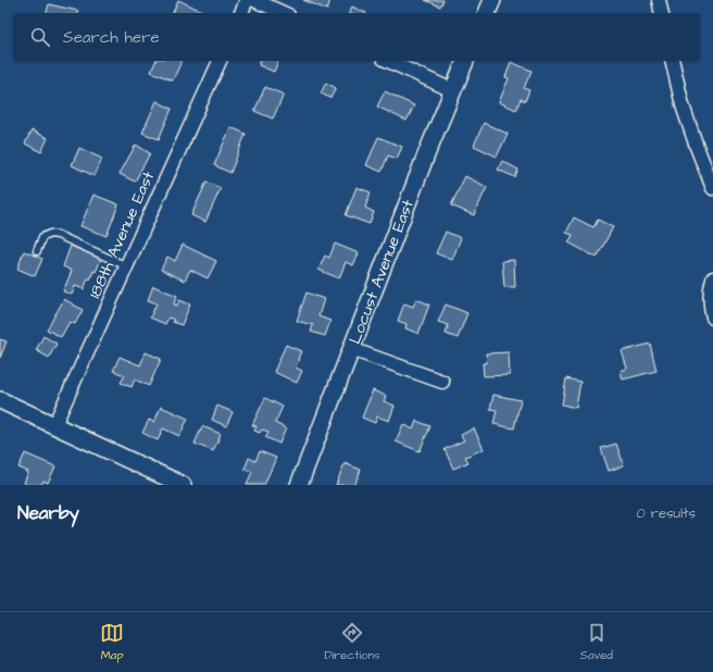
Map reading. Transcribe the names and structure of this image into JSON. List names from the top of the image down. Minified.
{"streets":{"street":["188th Avenue East","Locust Avenue East"]},"page":{"search":"Search here","heading":["Nearby","0 results"],"nav":["Map","Directions","Saved"]}}
